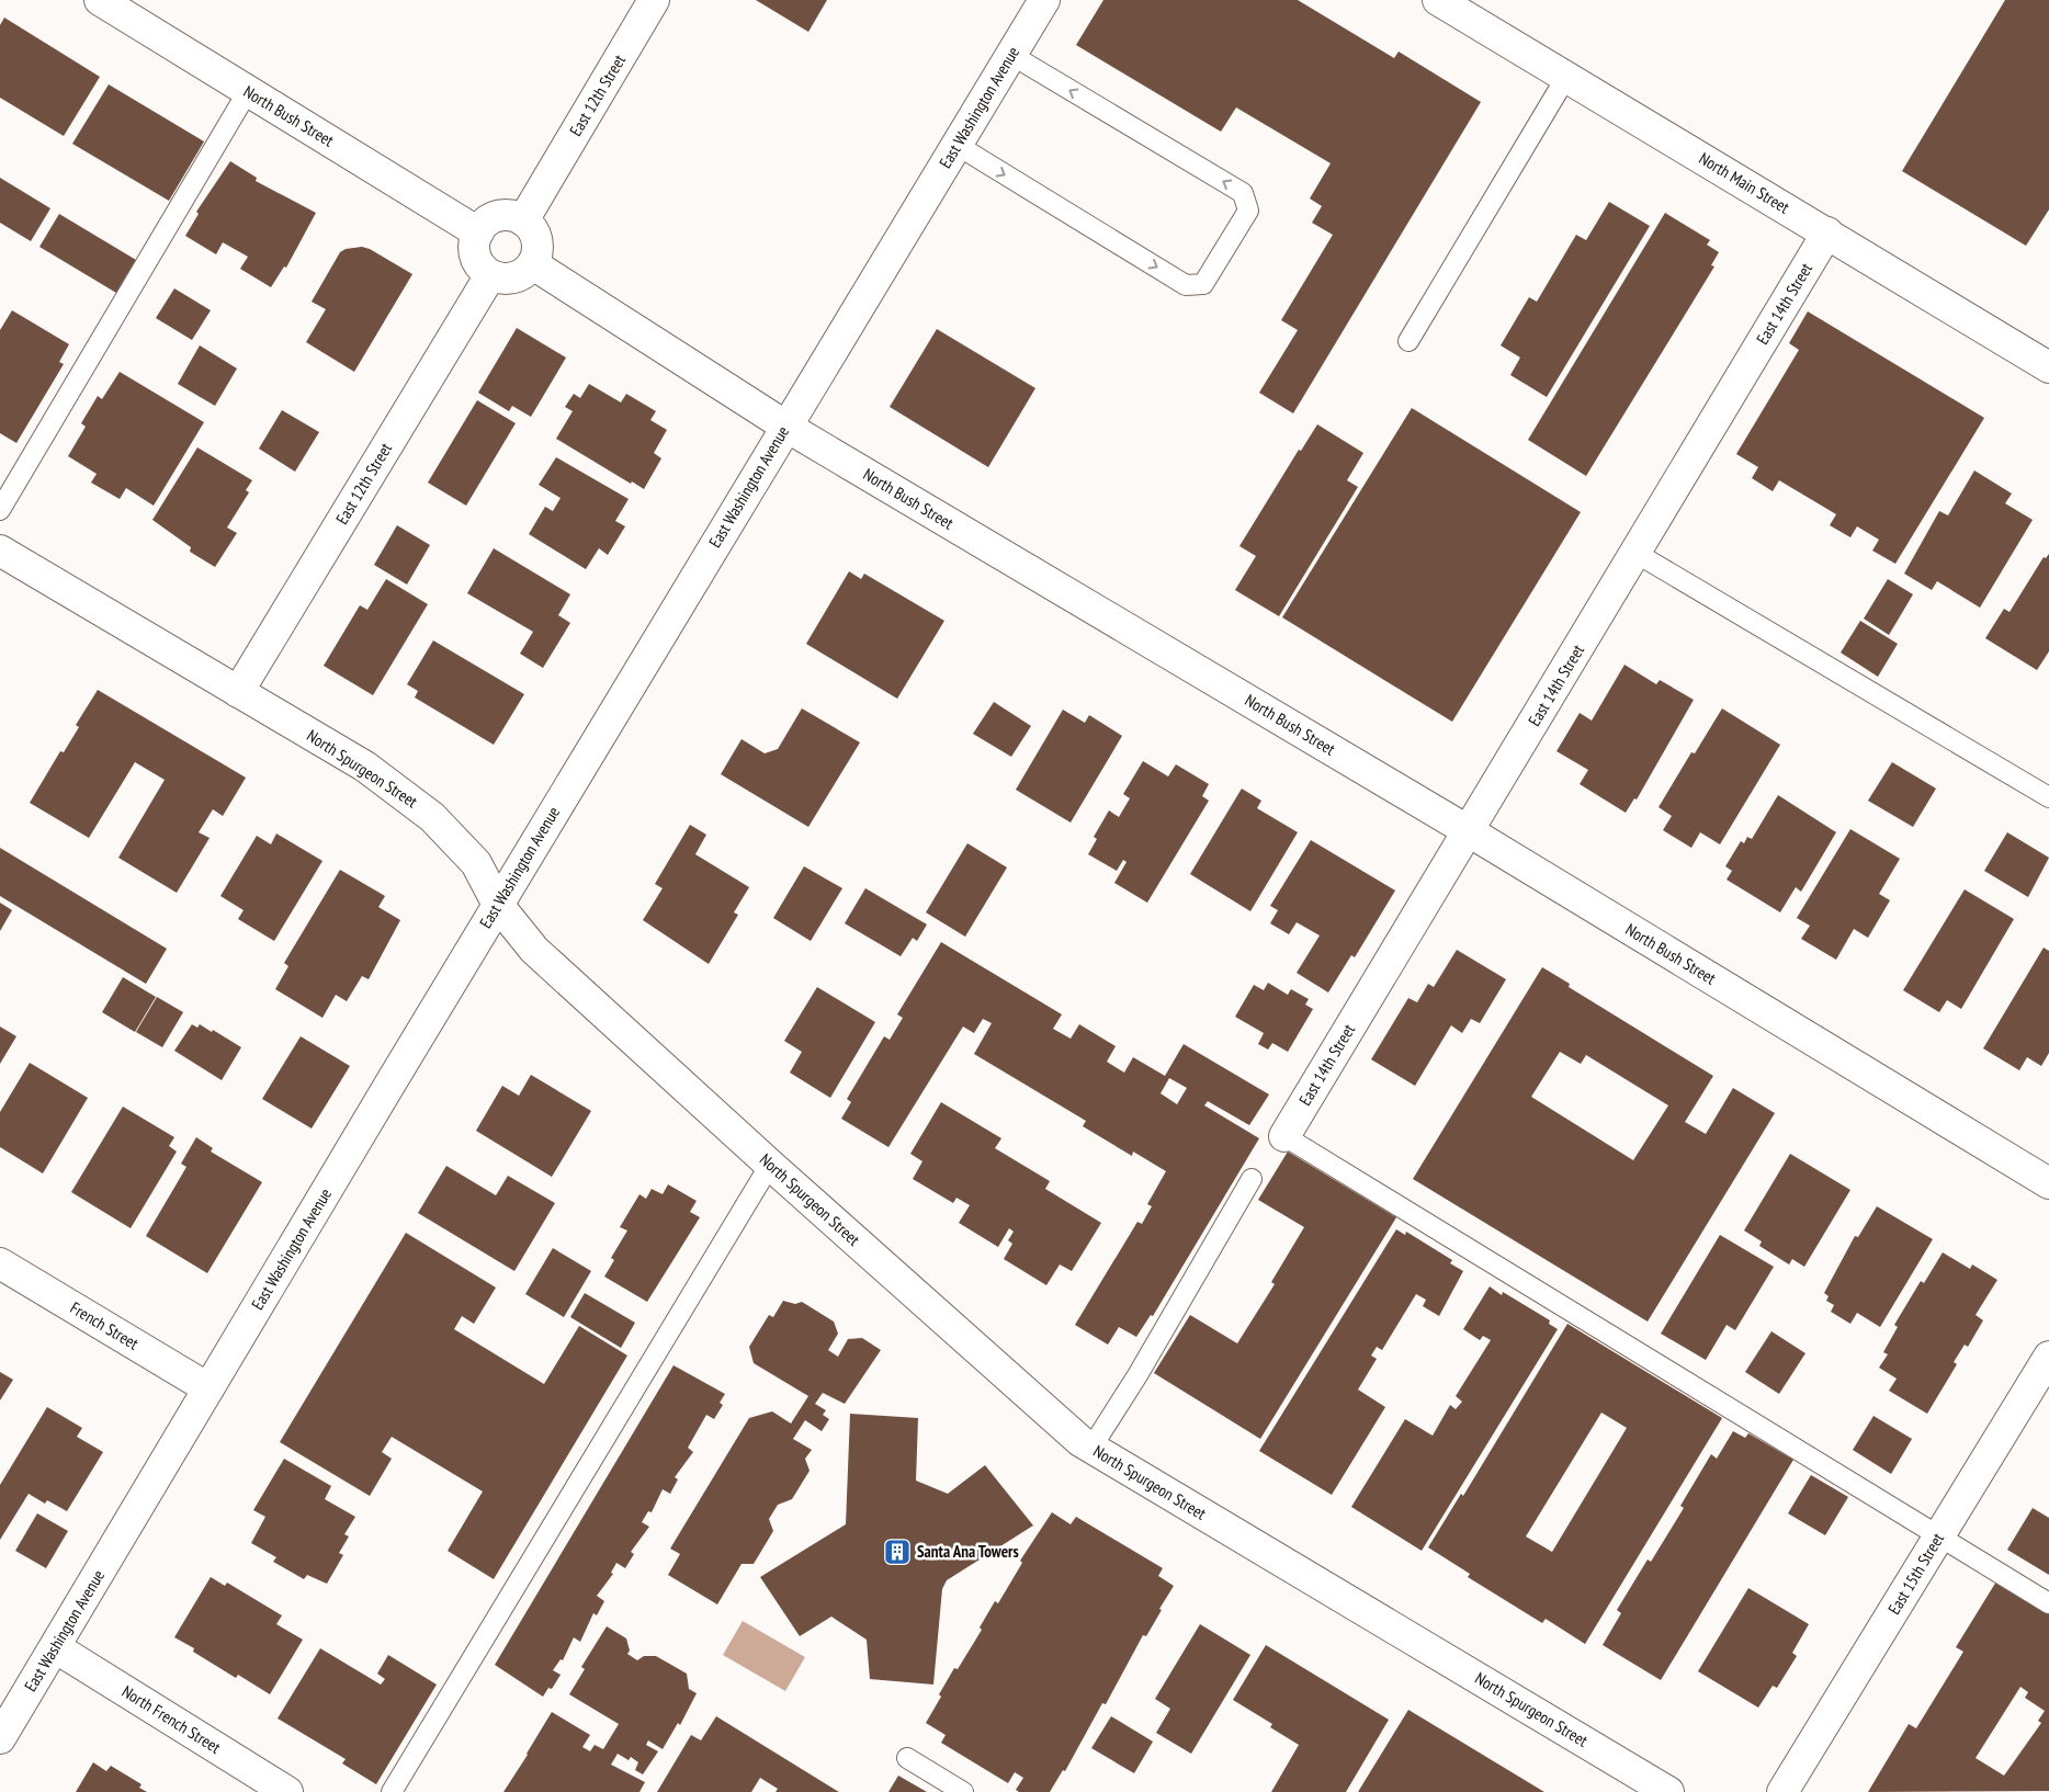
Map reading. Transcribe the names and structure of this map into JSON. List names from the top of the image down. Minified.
{"streets":{"street":["East 12th Street","East Washington Avenue","North Bush Street","North Main Street","East 14th Street","North Spurgeon Street","French Street","East 15th Street","North French Street"]},"crossings":[["East 12th Street","North Bush Street"],["East 12th Street","North Spurgeon Street"],["East Washington Avenue","North Bush Street"],["East Washington Avenue","North Spurgeon Street"],["East Washington Avenue","French Street"],["East Washington Avenue","North French Street"],["North Bush Street","East 14th Street"],["North Main Street","East 14th Street"]],"places":{"building":["Santa Ana Towers"]}}
